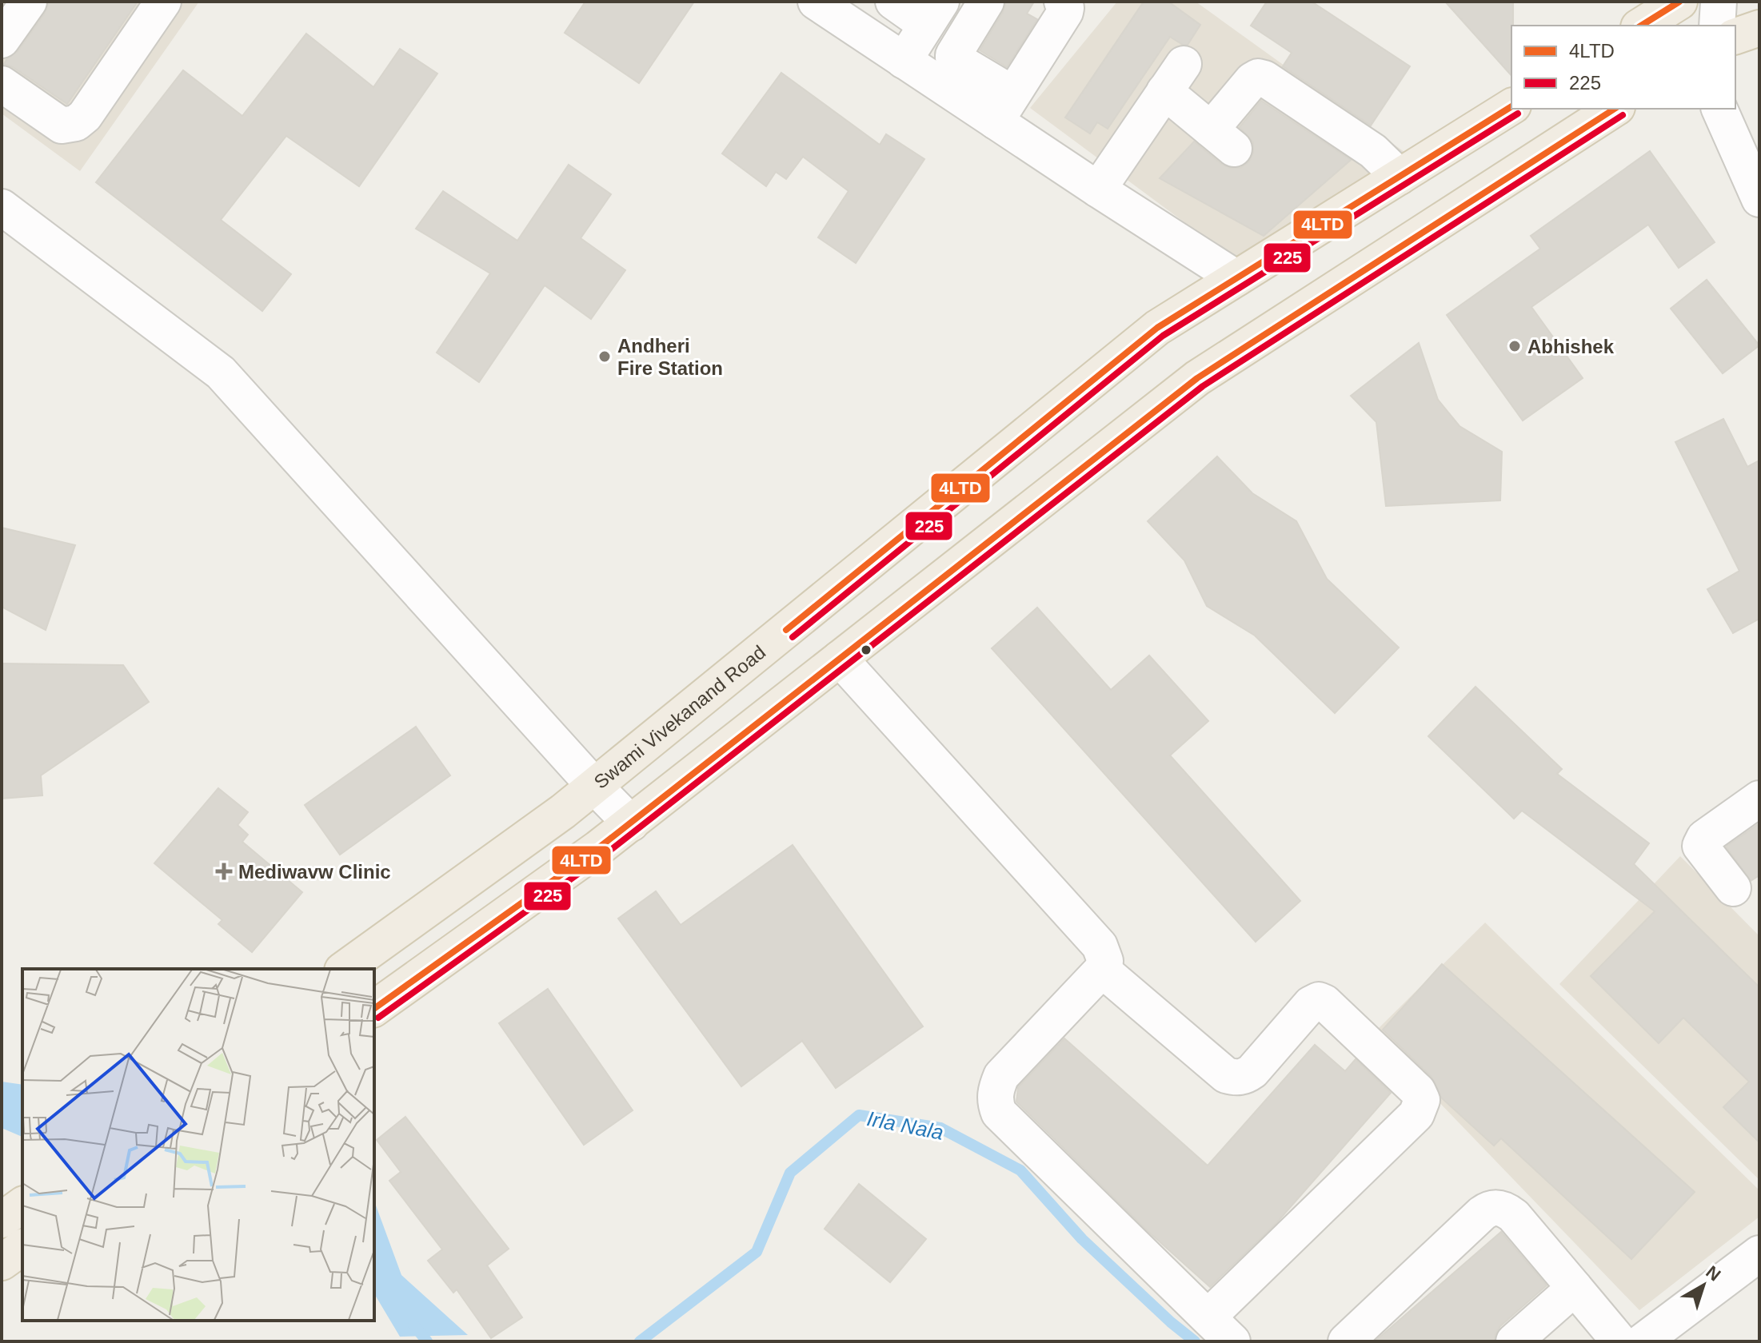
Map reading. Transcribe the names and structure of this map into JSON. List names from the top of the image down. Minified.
{"streets":{"main road":["Swami Vivekanand Road"]},"water":["Irla Nala"],"places":{"other":["Abhishek","Andheri Fire Station"],"health":["Mediwavw Clinic"]},"lines":["transit line 4LTD","transit line 225"],"legend":["4LTD","225"],"north":"top right"}
